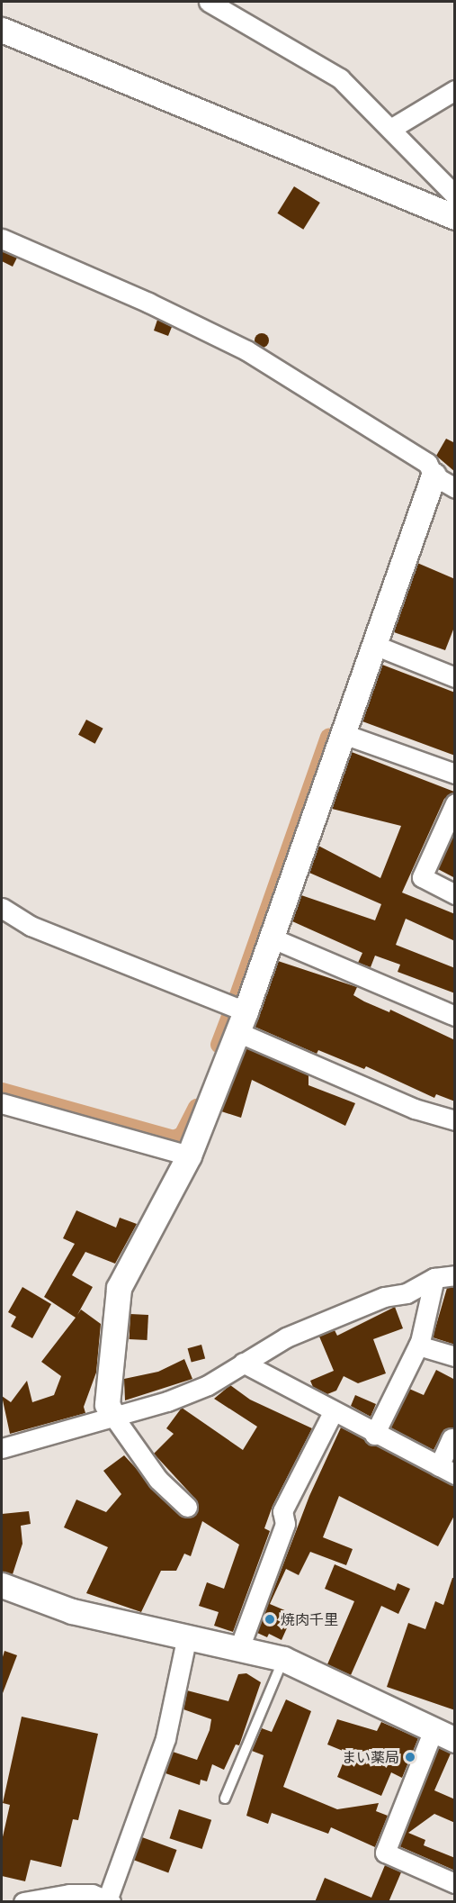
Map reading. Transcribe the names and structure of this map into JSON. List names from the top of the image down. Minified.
{"places":["焼肉千里","まい薬局"]}
